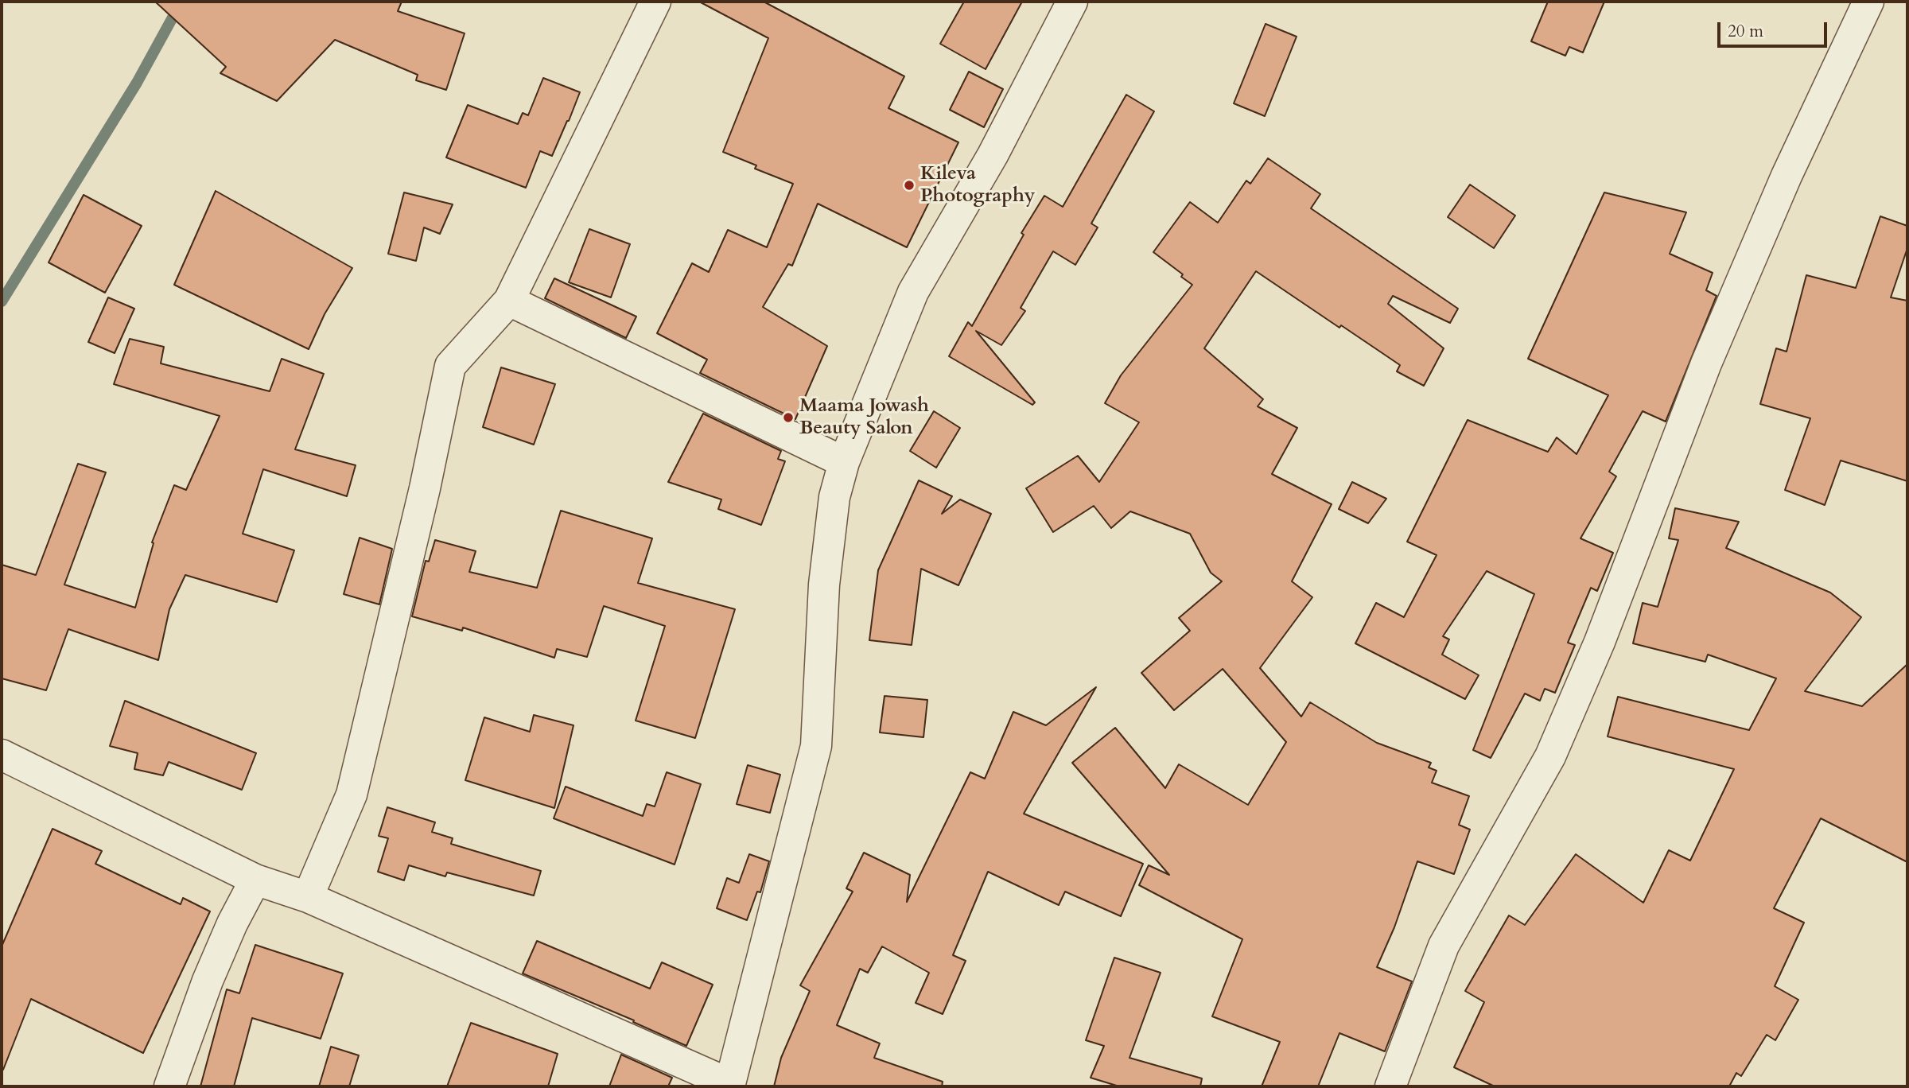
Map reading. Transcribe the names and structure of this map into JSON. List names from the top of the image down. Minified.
{"places":["Kileva Photography","Maama Jowash Beauty Salon"],"scale_bar":"20 m"}
